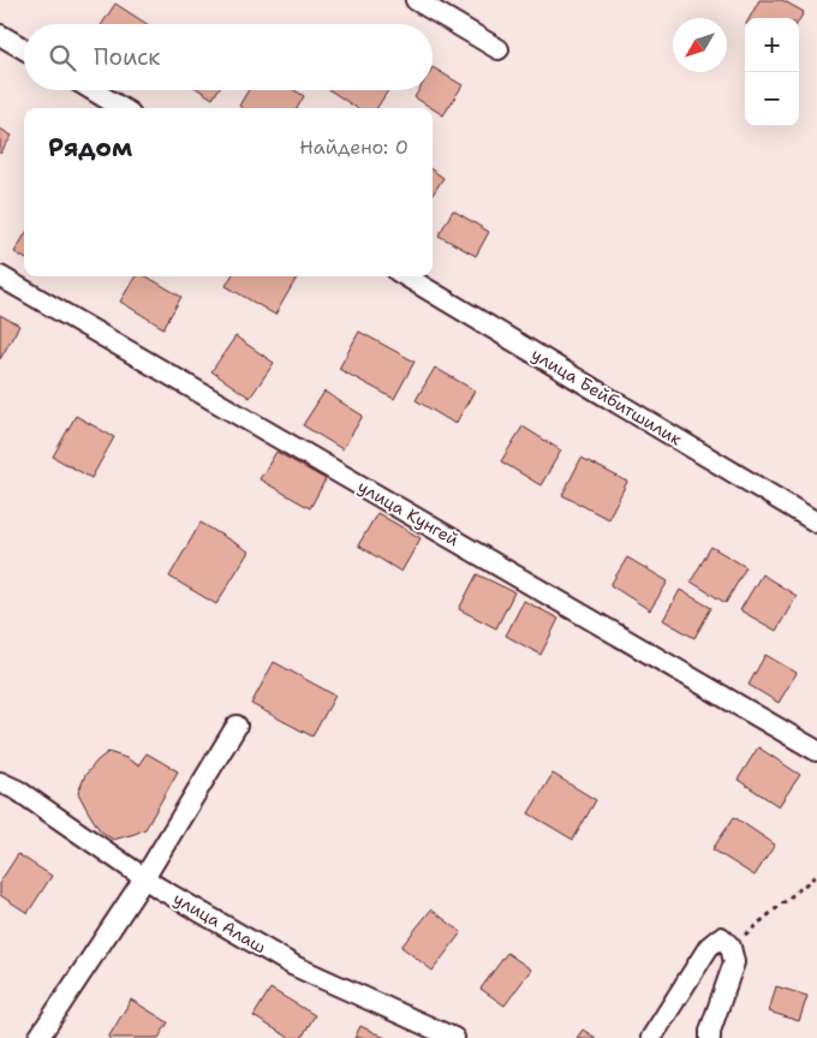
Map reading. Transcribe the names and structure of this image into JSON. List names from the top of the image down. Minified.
{"streets":{"street":["улица Бейбитшилик","улица Кунгей","улица Алаш"]},"north":"bottom left","page":{"map_buttons":["+","−"],"search":"Поиск","heading":["Рядом","Найдено: 0"]}}
